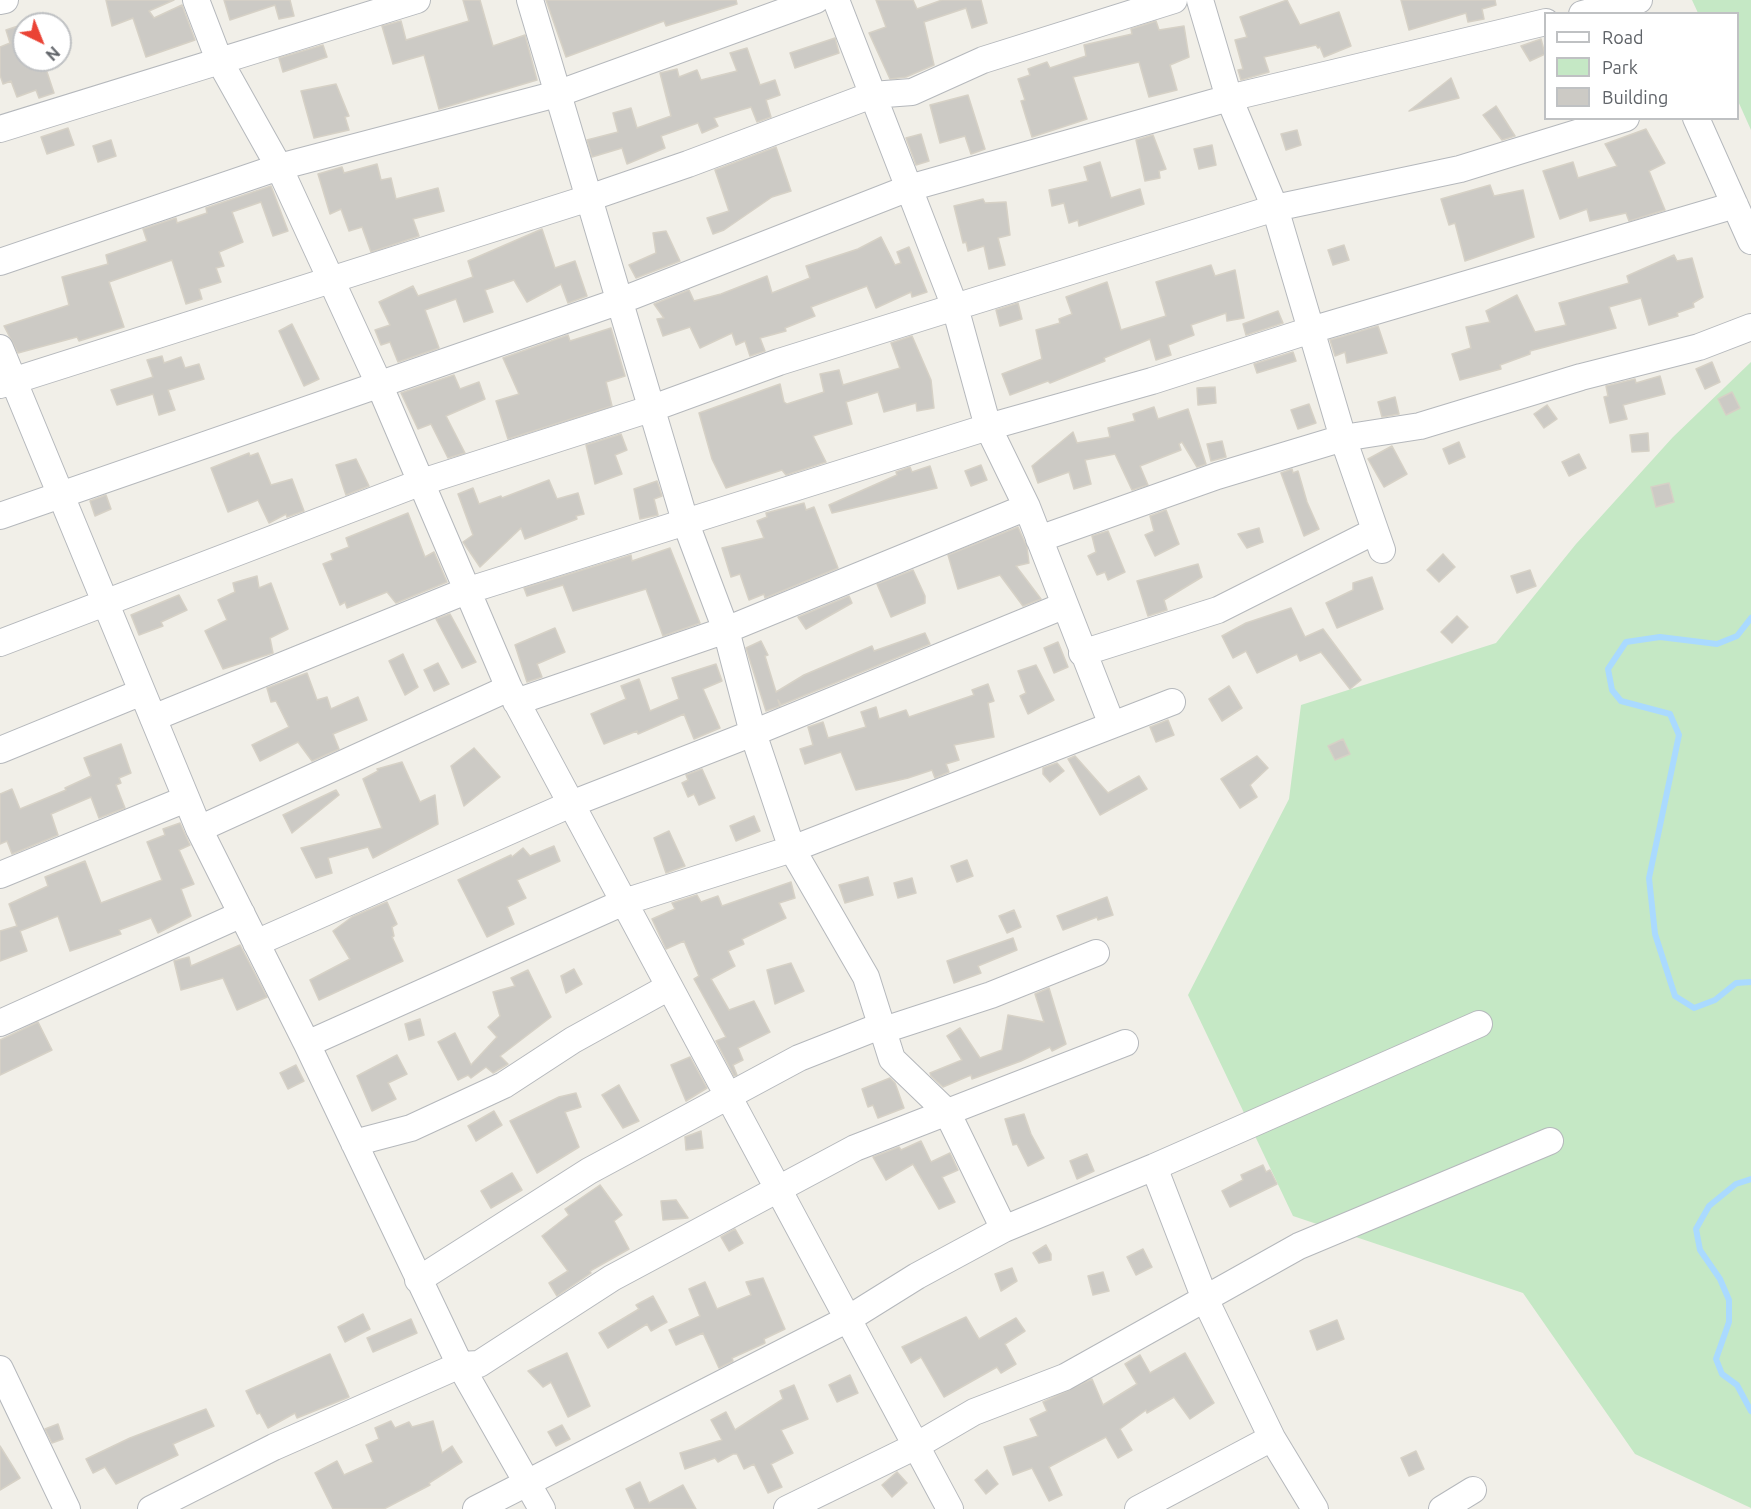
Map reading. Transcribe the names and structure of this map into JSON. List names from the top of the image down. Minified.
{"legend":["Road","Park","Building"],"north":"bottom right"}
